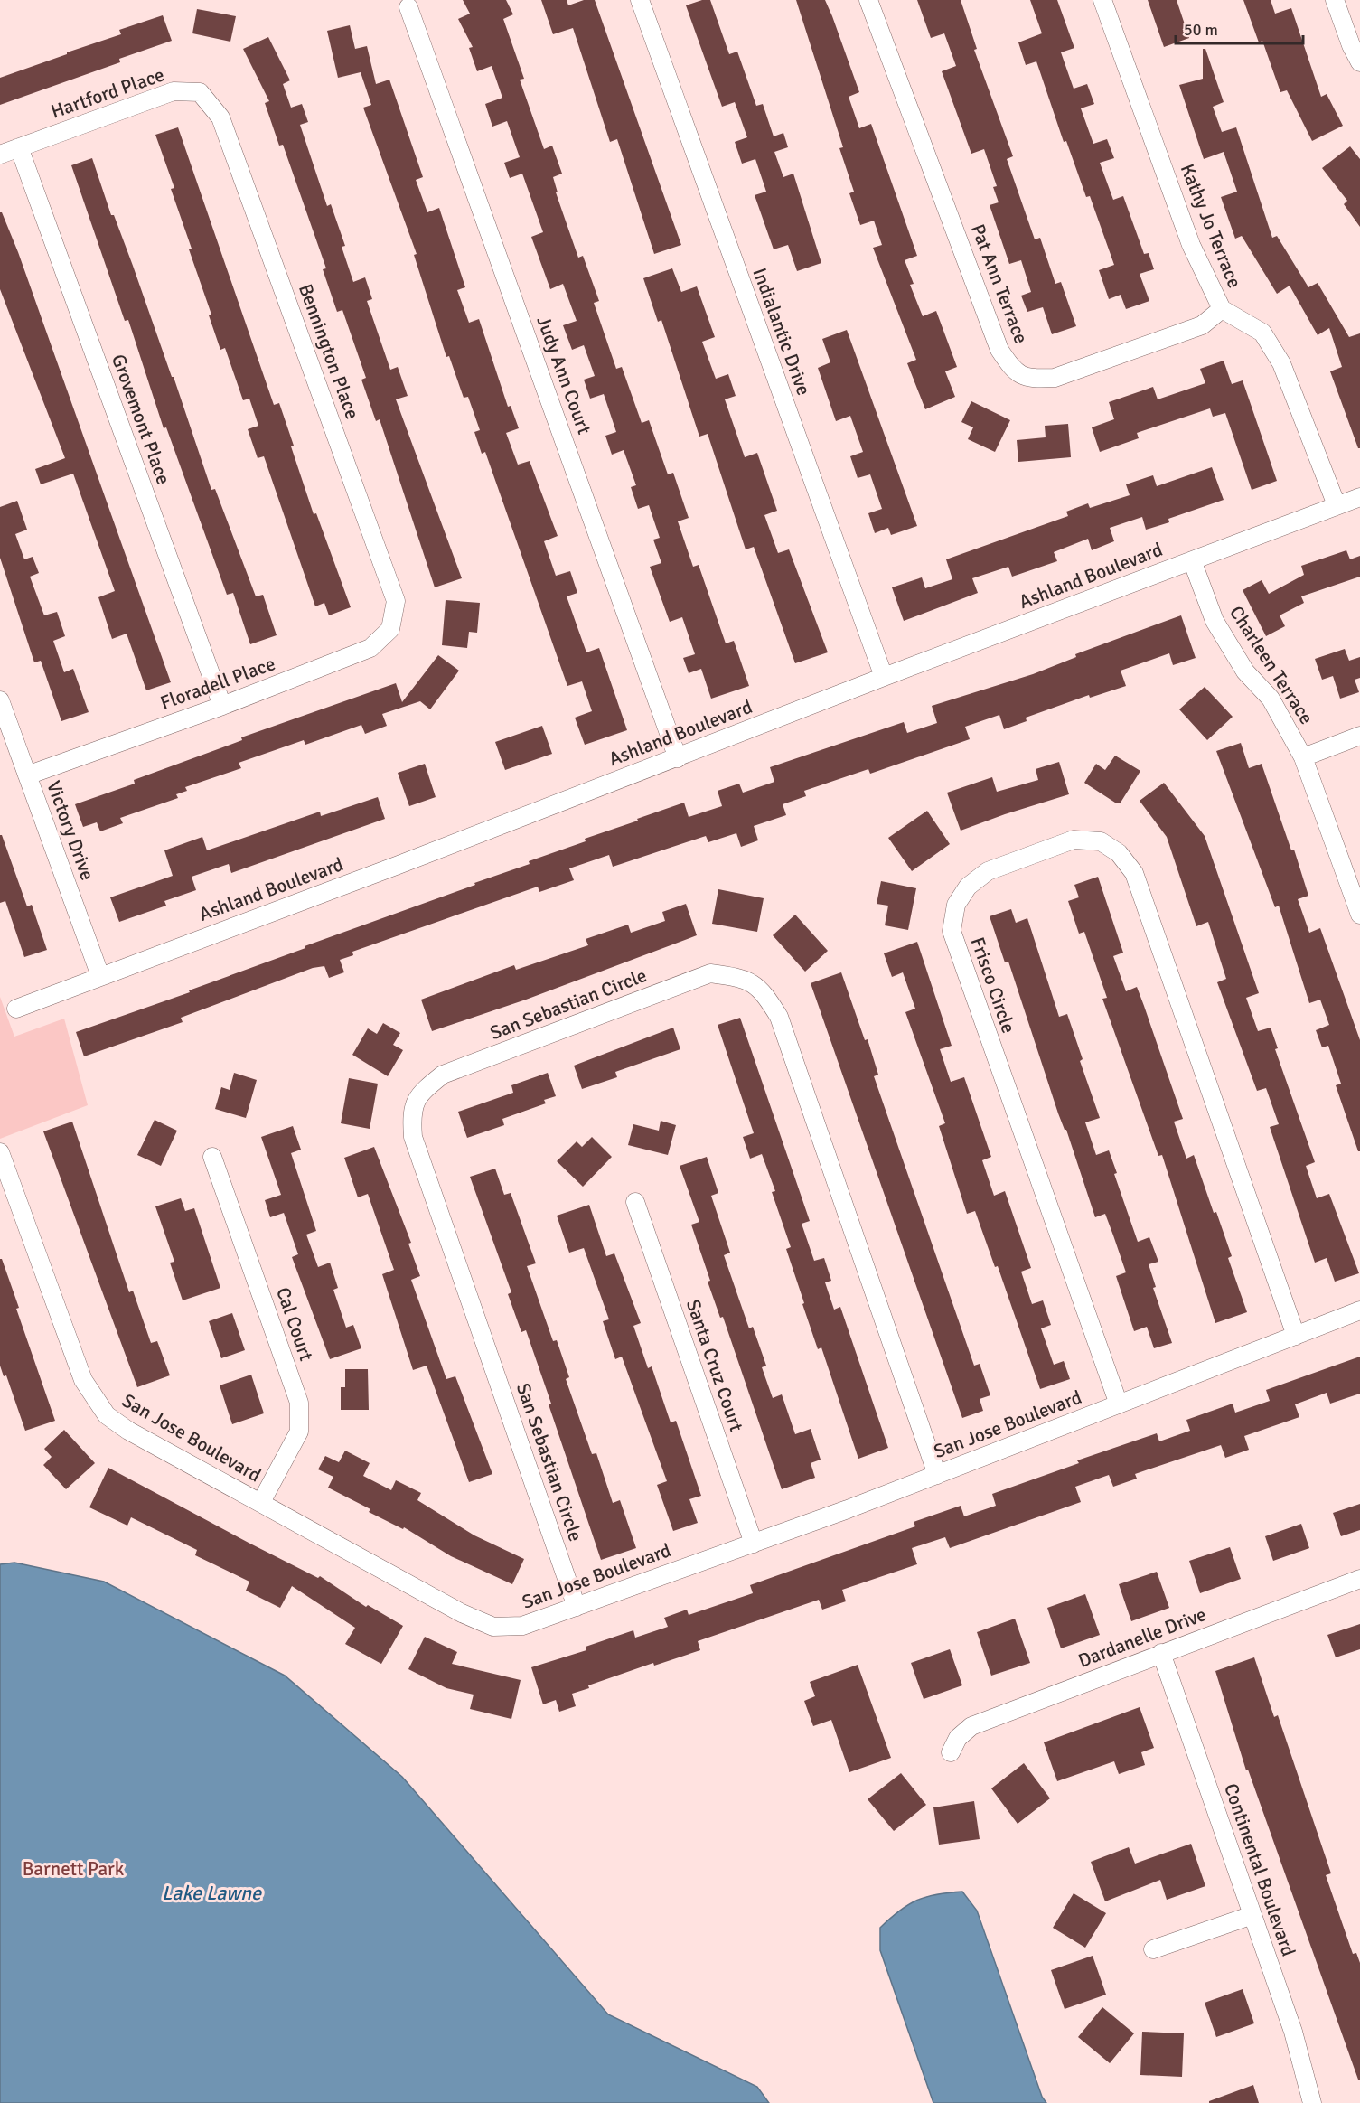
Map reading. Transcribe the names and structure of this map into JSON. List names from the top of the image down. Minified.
{"streets":{"street":["Hartford Place","Kathy Jo Terrace","Pat Ann Terrace","Indialantic Drive","Bennington Place","Judy Ann Court","Grovemont Place","Ashland Boulevard","Charleen Terrace","Floradell Place","Victory Drive","Frisco Circle","San Sebastian Circle","Cal Court","Santa Cruz Court","San Jose Boulevard","Dardanelle Drive","Continental Boulevard"]},"crossings":[["Hartford Place","Bennington Place"],["Hartford Place","Grovemont Place"],["Kathy Jo Terrace","Pat Ann Terrace"],["Kathy Jo Terrace","Ashland Boulevard"],["Indialantic Drive","Ashland Boulevard"],["Bennington Place","Floradell Place"],["Judy Ann Court","Ashland Boulevard"],["Grovemont Place","Floradell Place"],["Ashland Boulevard","Charleen Terrace"],["Ashland Boulevard","Victory Drive"],["Floradell Place","Victory Drive"],["Frisco Circle","San Jose Boulevard"],["San Sebastian Circle","San Jose Boulevard"],["Cal Court","San Jose Boulevard"],["Santa Cruz Court","San Jose Boulevard"],["Dardanelle Drive","Continental Boulevard"]],"water":["Lake Lawne"],"parks":["Barnett Park"],"scale_bar":"50 m"}
